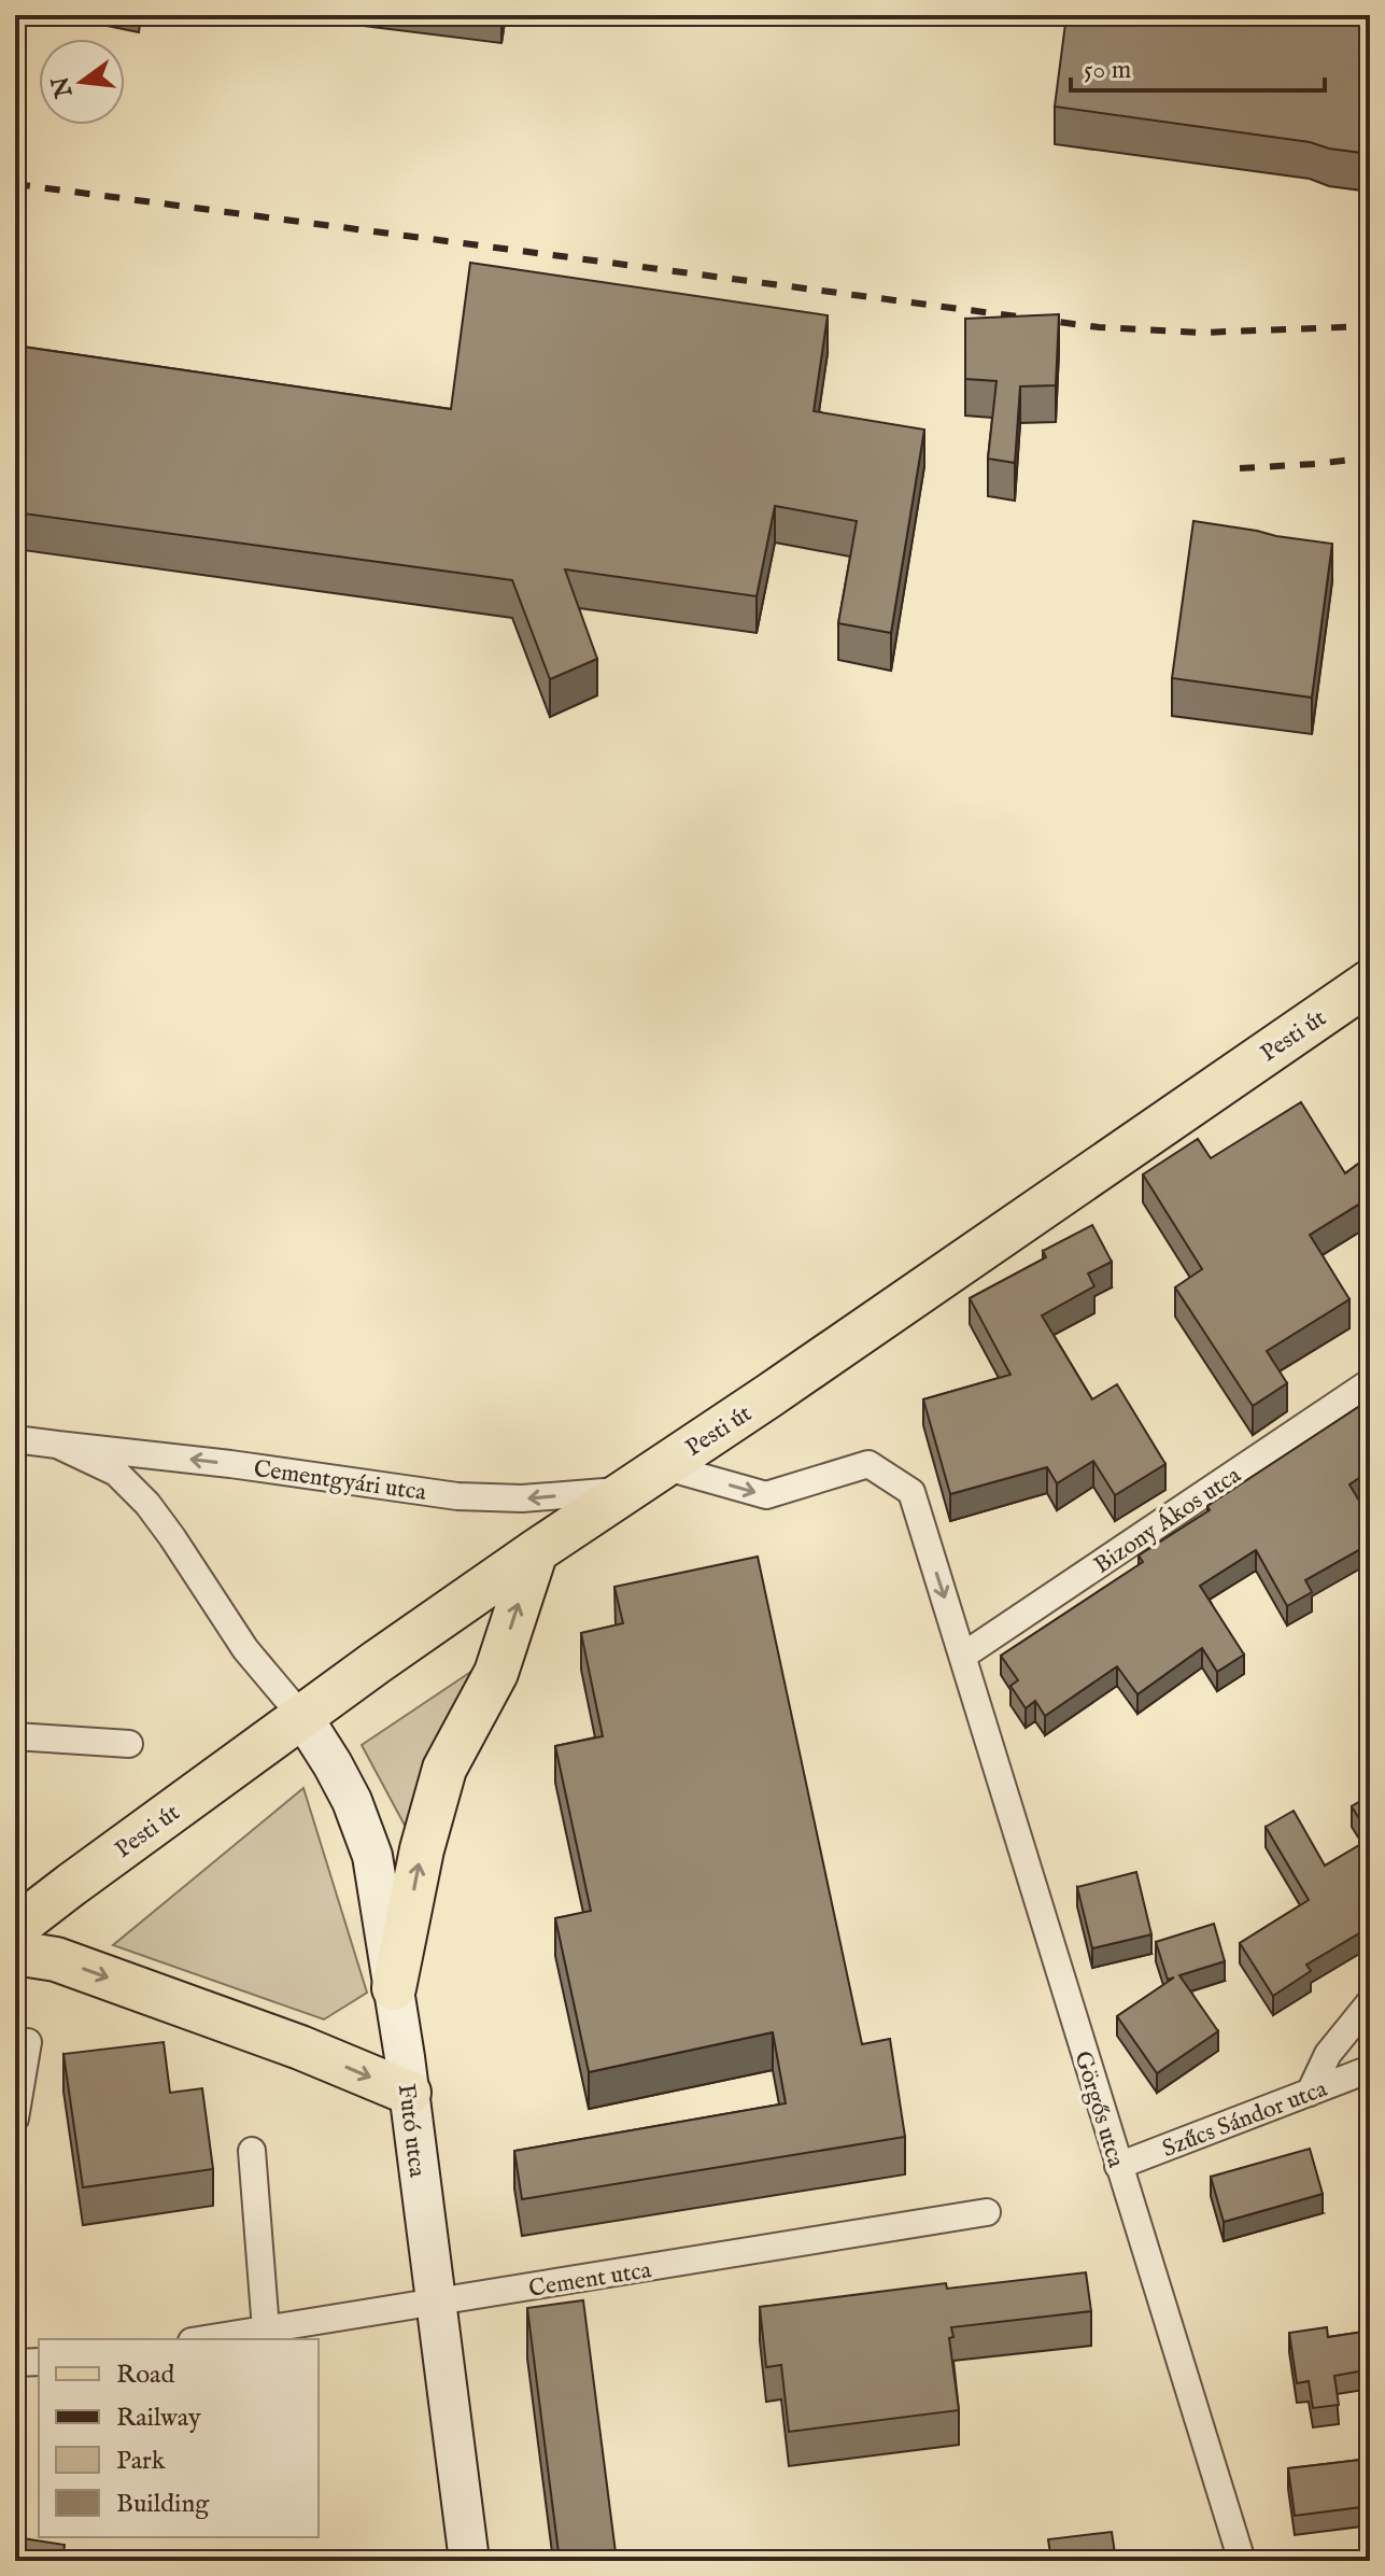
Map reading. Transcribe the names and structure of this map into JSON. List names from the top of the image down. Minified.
{"streets":{"main road":["Pesti út","Futó utca"],"street":["Cementgyári utca","Bizony Ákos utca","Görgős utca","Szűcs Sándor utca","Cement utca"]},"crossings":[["Pesti út","Cementgyári utca"],["Pesti út","Görgős utca"],["Pesti út","Futó utca"],["Cementgyári utca","Futó utca"],["Bizony Ákos utca","Görgős utca"],["Görgős utca","Szűcs Sándor utca"],["Futó utca","Cement utca"]],"one_way":["Cementgyári utca"],"legend":["Road","Railway","Park","Building"],"scale_bar":"50 m","north":"left"}
